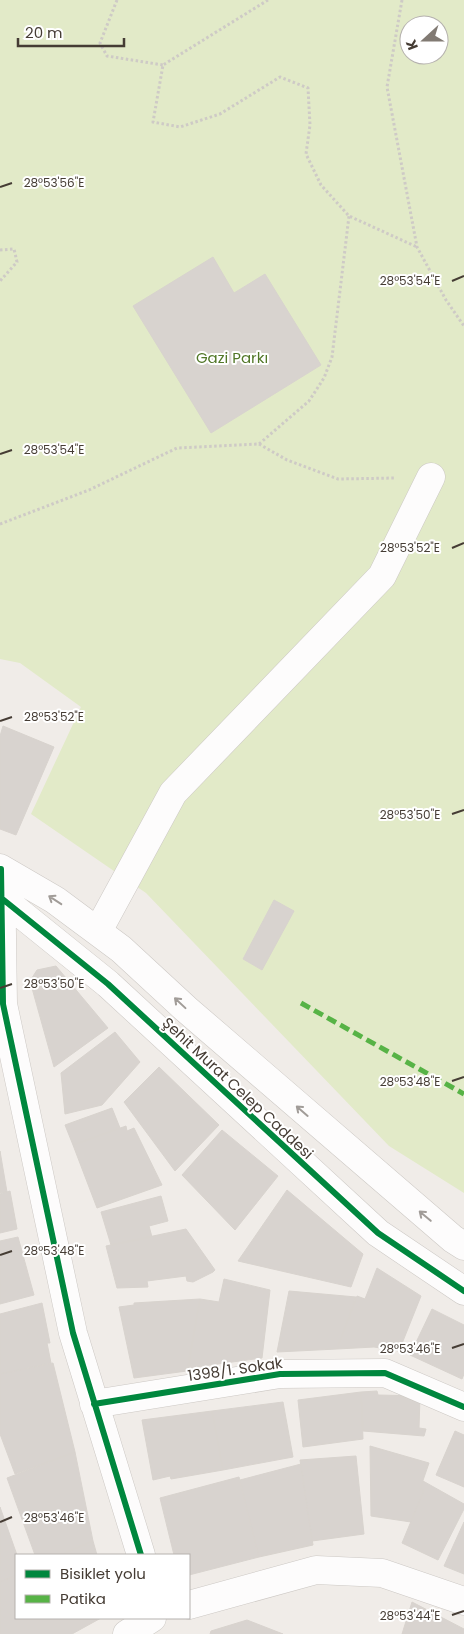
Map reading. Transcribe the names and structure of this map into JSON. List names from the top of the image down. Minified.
{"streets":{"street":["Şehit Murat Celep Caddesi","1398/1. Sokak"]},"parks":["Gazi Parkı"],"legend":["Bisiklet yolu","Patika"],"scale_bar":"20 m","north":"left","coordinates":["28°53'56\"E","28°53'54\"E","28°53'52\"E","28°53'50\"E","28°53'48\"E","28°53'46\"E","28°53'44\"E"]}
